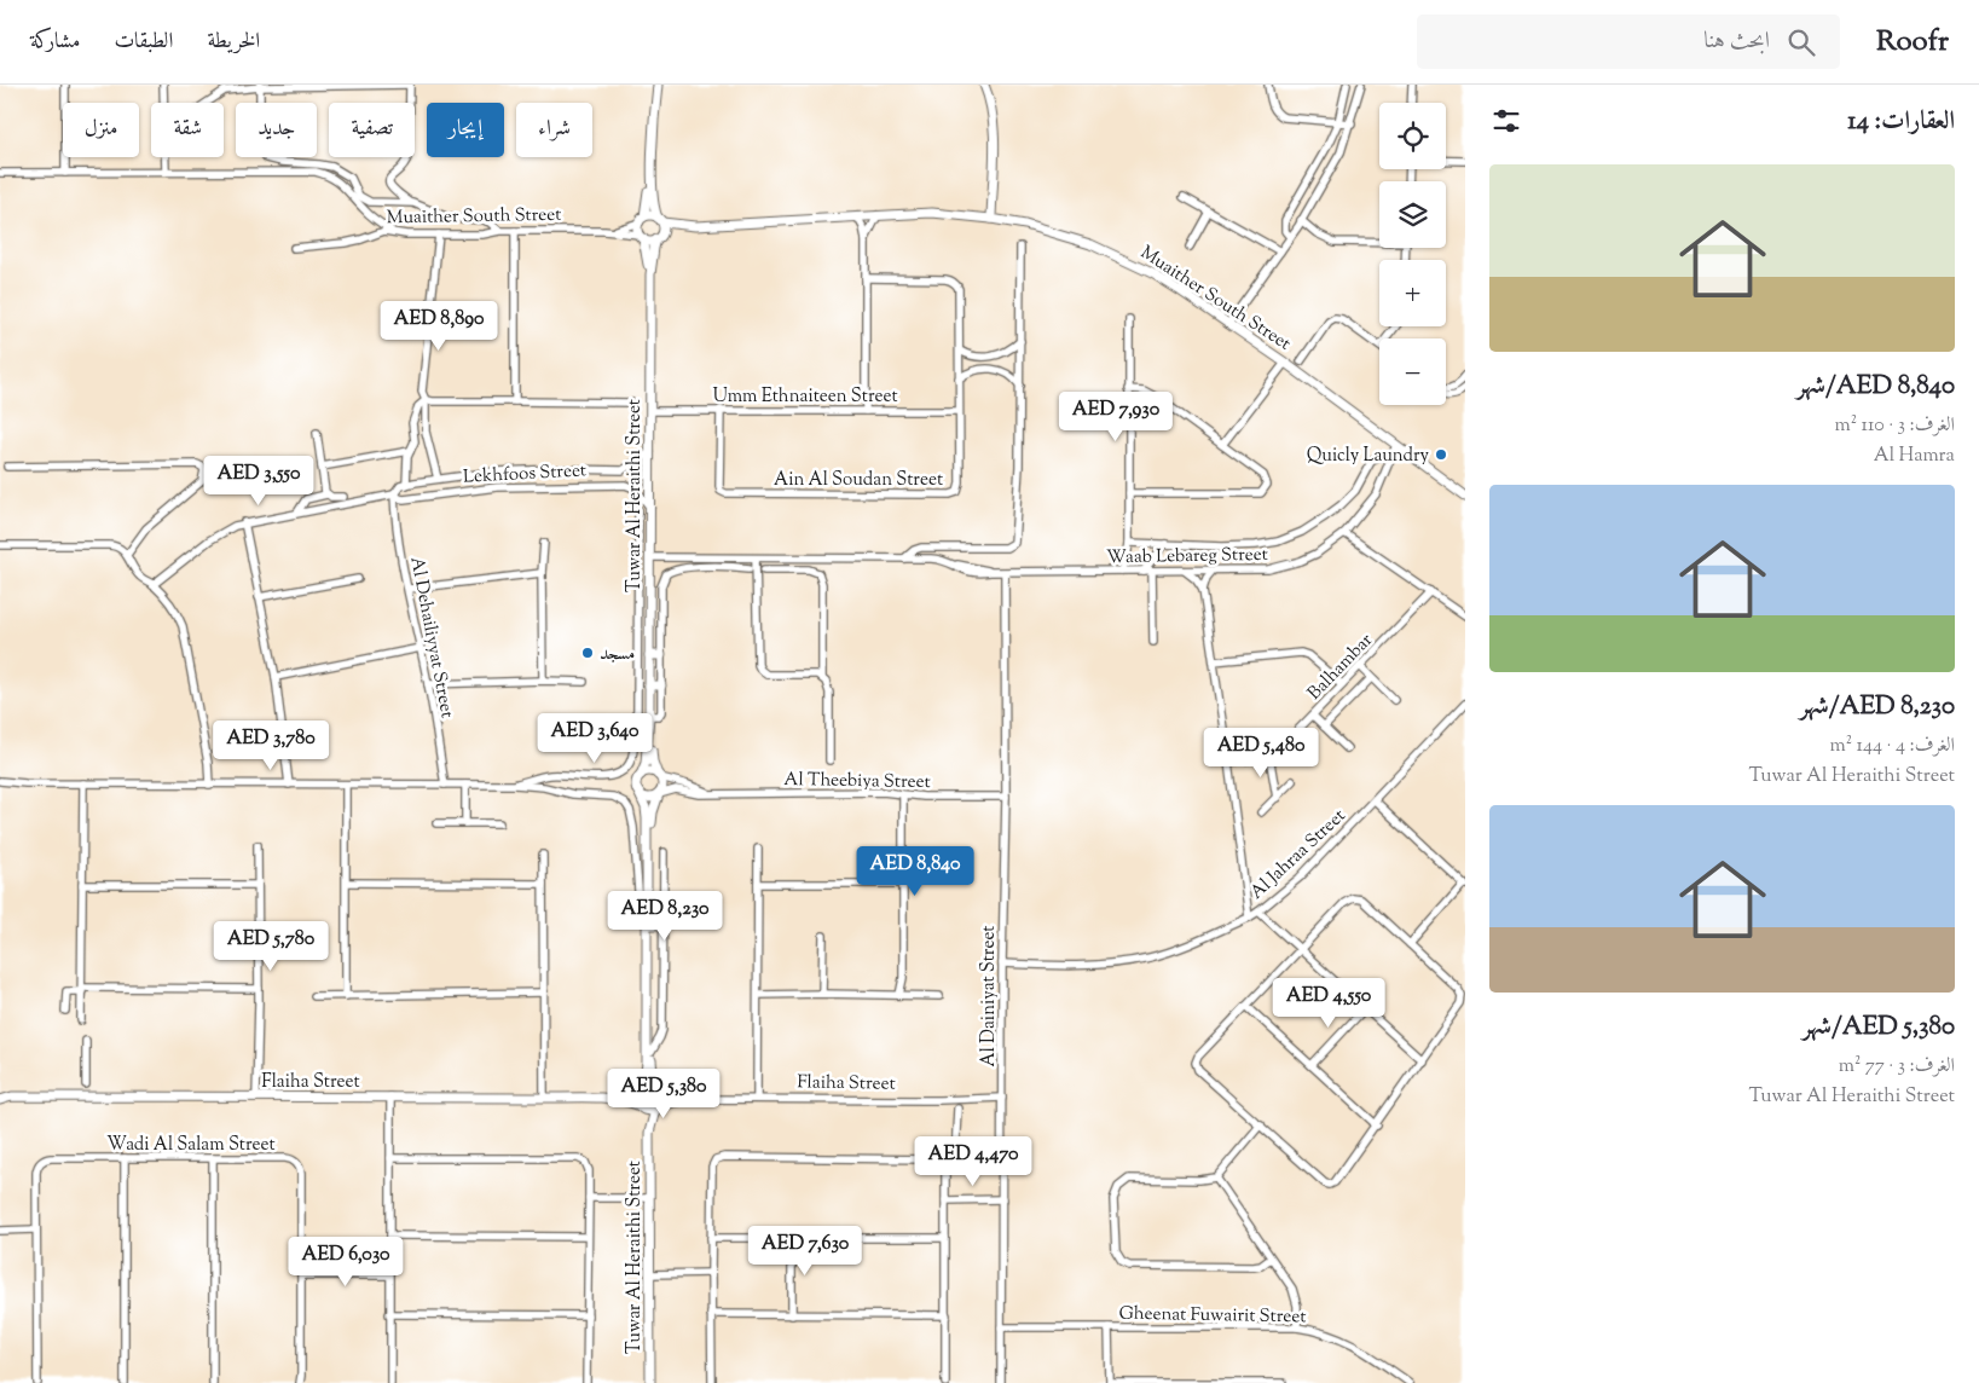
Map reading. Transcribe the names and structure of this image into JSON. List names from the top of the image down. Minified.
{"streets":{"street":["Muaither South Street","Umm Ethnaiteen Street","Lekhfoos Street","Ain Al Soudan Street","Tuwar Al Heraithi Street","Waab Lebareg Street","Al Dehailiyyat Street","Balhambar","Al Theebiya Street","Al Jahraa Street","Al Dainiyat Street","Flaiha Street","Wadi Al Salam Street","Gheenat Fuwairit Street"]},"crossings":[["Muaither South Street","Tuwar Al Heraithi Street"],["Muaither South Street","Waab Lebareg Street"],["Umm Ethnaiteen Street","Ain Al Soudan Street"],["Umm Ethnaiteen Street","Tuwar Al Heraithi Street"],["Lekhfoos Street","Tuwar Al Heraithi Street"],["Lekhfoos Street","Al Dehailiyyat Street"],["Tuwar Al Heraithi Street","Waab Lebareg Street"],["Tuwar Al Heraithi Street","Al Theebiya Street"],["Tuwar Al Heraithi Street","Flaiha Street"],["Waab Lebareg Street","Al Dainiyat Street"],["Al Theebiya Street","Al Dainiyat Street"],["Al Jahraa Street","Al Dainiyat Street"],["Al Dainiyat Street","Flaiha Street"],["Al Dainiyat Street","Gheenat Fuwairit Street"]],"places":["Quicly Laundry","مسجد"],"page":{"header":"Roofr","search":"ابحث هنا","nav":["الخريطة","الطبقات","مشاركة"],"heading":"العقارات: 14","map_buttons":["+","−"],"chip":["شراء","إيجار","تصفية","جديد","شقة","منزل"],"list":[{"name":"AED 8,840/شهر","note":"الغرف: 3 · 110 m² · Al Hamra"},{"name":"AED 8,230/شهر","note":"الغرف: 4 · 144 m² · Tuwar Al Heraithi Street"},{"name":"AED 5,380/شهر","note":"الغرف: 3 · 77 m² · Tuwar Al Heraithi Street"}],"price":["AED 8,890","AED 7,930","AED 3,550","AED 3,640","AED 3,780","AED 5,480","AED 8,840","AED 8,230","AED 5,780","AED 4,550","AED 5,380","AED 4,470","AED 7,630","AED 6,030"]}}
